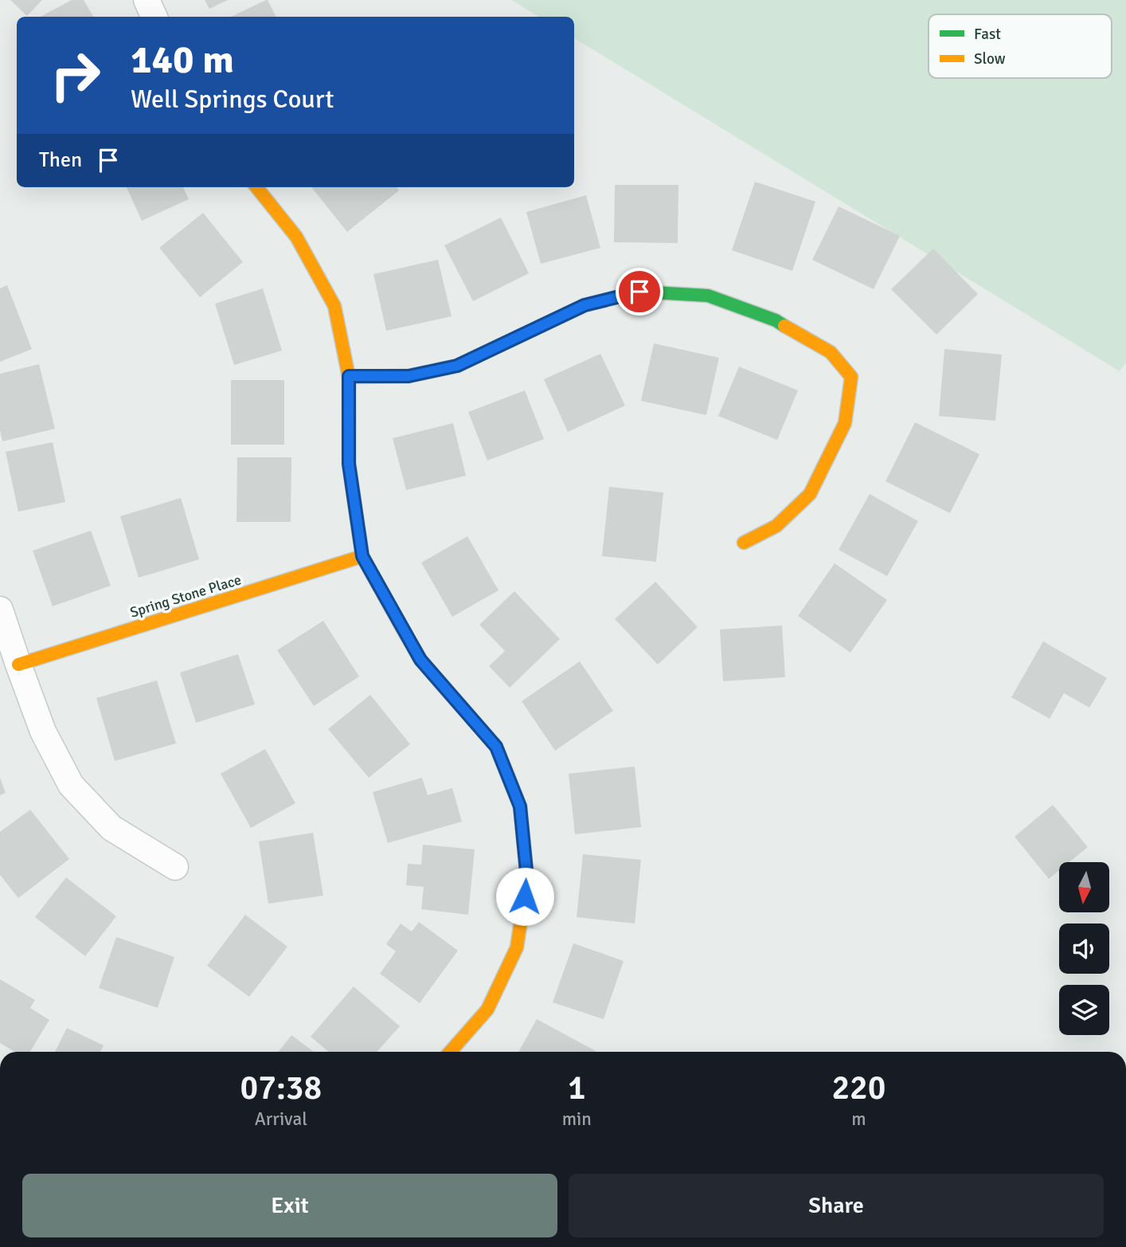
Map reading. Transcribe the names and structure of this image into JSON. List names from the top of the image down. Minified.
{"streets":{"street":["Spring Stone Place"]},"legend":["Fast","Slow"],"north":"bottom","page":{"turn":["140 m","Well Springs Court"],"then":"Then","eta":["07:38","Arrival","1","min","220","m"],"buttons":["Exit","Share"]}}
